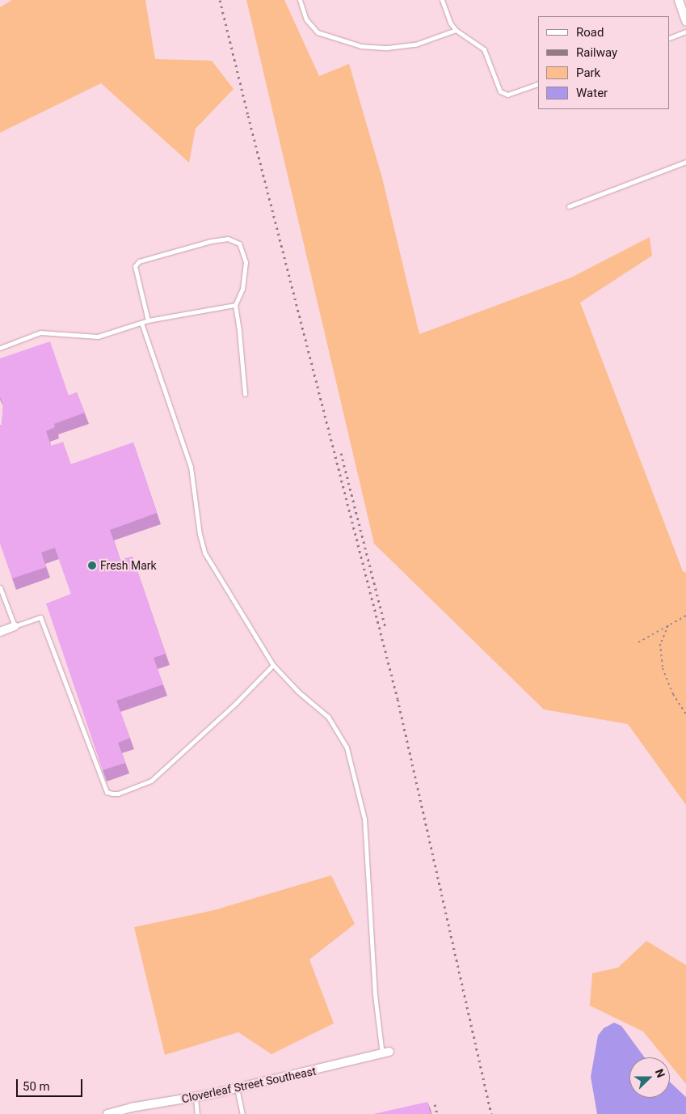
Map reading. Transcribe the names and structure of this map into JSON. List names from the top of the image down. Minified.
{"streets":{"street":["Cloverleaf Street Southeast"]},"places":["Fresh Mark"],"legend":["Road","Railway","Park","Water"],"scale_bar":"50 m","north":"right"}
